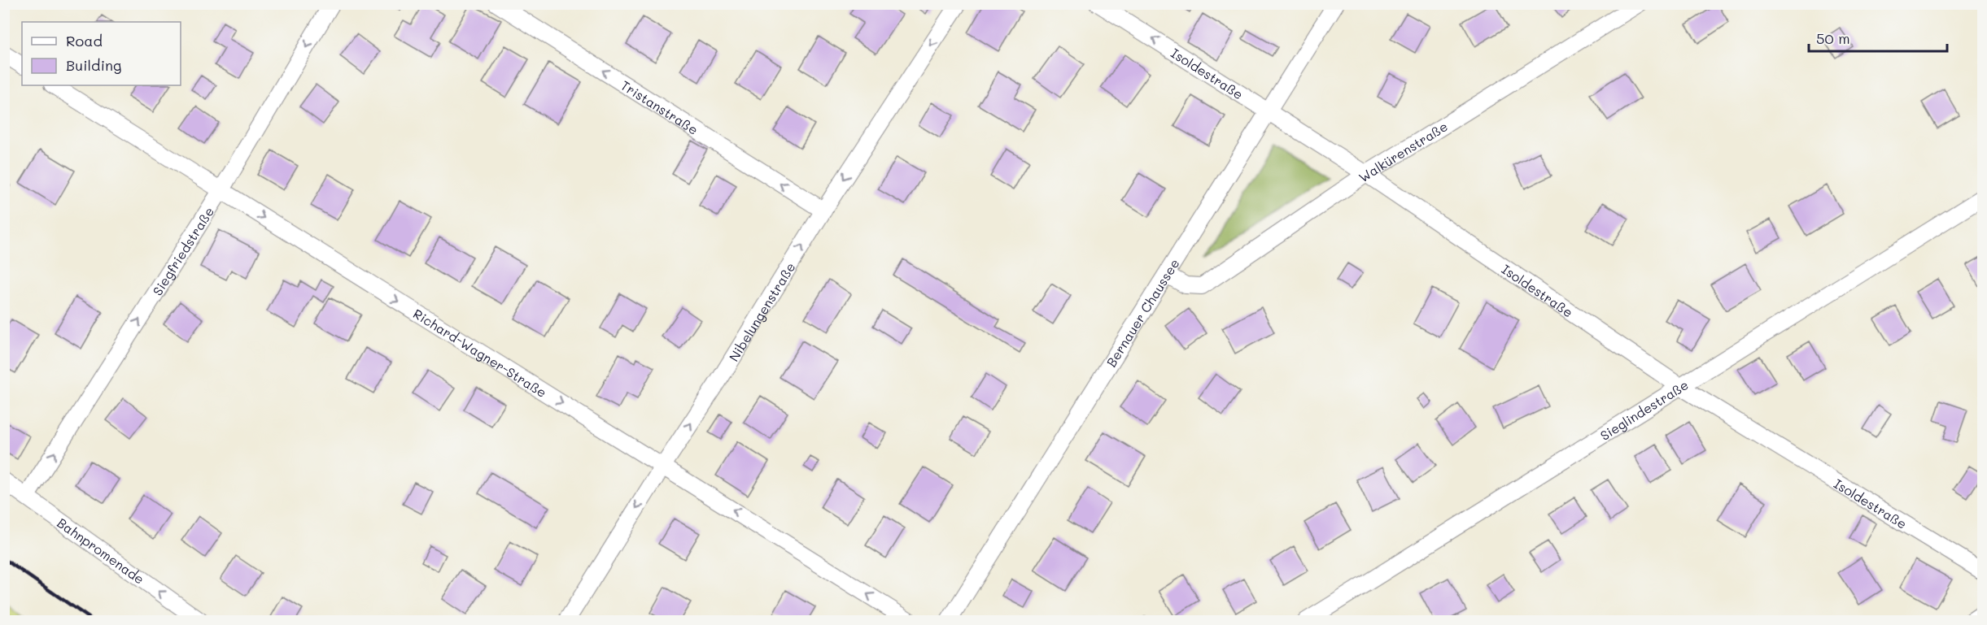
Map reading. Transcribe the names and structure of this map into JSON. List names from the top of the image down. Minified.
{"streets":{"street":["Isoldestraße","Tristanstraße","Walkürenstraße","Siegfriedstraße","Nibelungenstraße","Bernauer Chaussee","Richard-Wagner-Straße","Sieglindestraße","Bahnpromenade"]},"crossings":[["Isoldestraße","Walkürenstraße"],["Isoldestraße","Bernauer Chaussee"],["Isoldestraße","Sieglindestraße"],["Tristanstraße","Nibelungenstraße"],["Walkürenstraße","Bernauer Chaussee"],["Siegfriedstraße","Richard-Wagner-Straße"],["Siegfriedstraße","Bahnpromenade"],["Nibelungenstraße","Richard-Wagner-Straße"]],"one_way":["Tristanstraße","Bahnpromenade"],"legend":["Road","Building"],"scale_bar":"50 m"}
